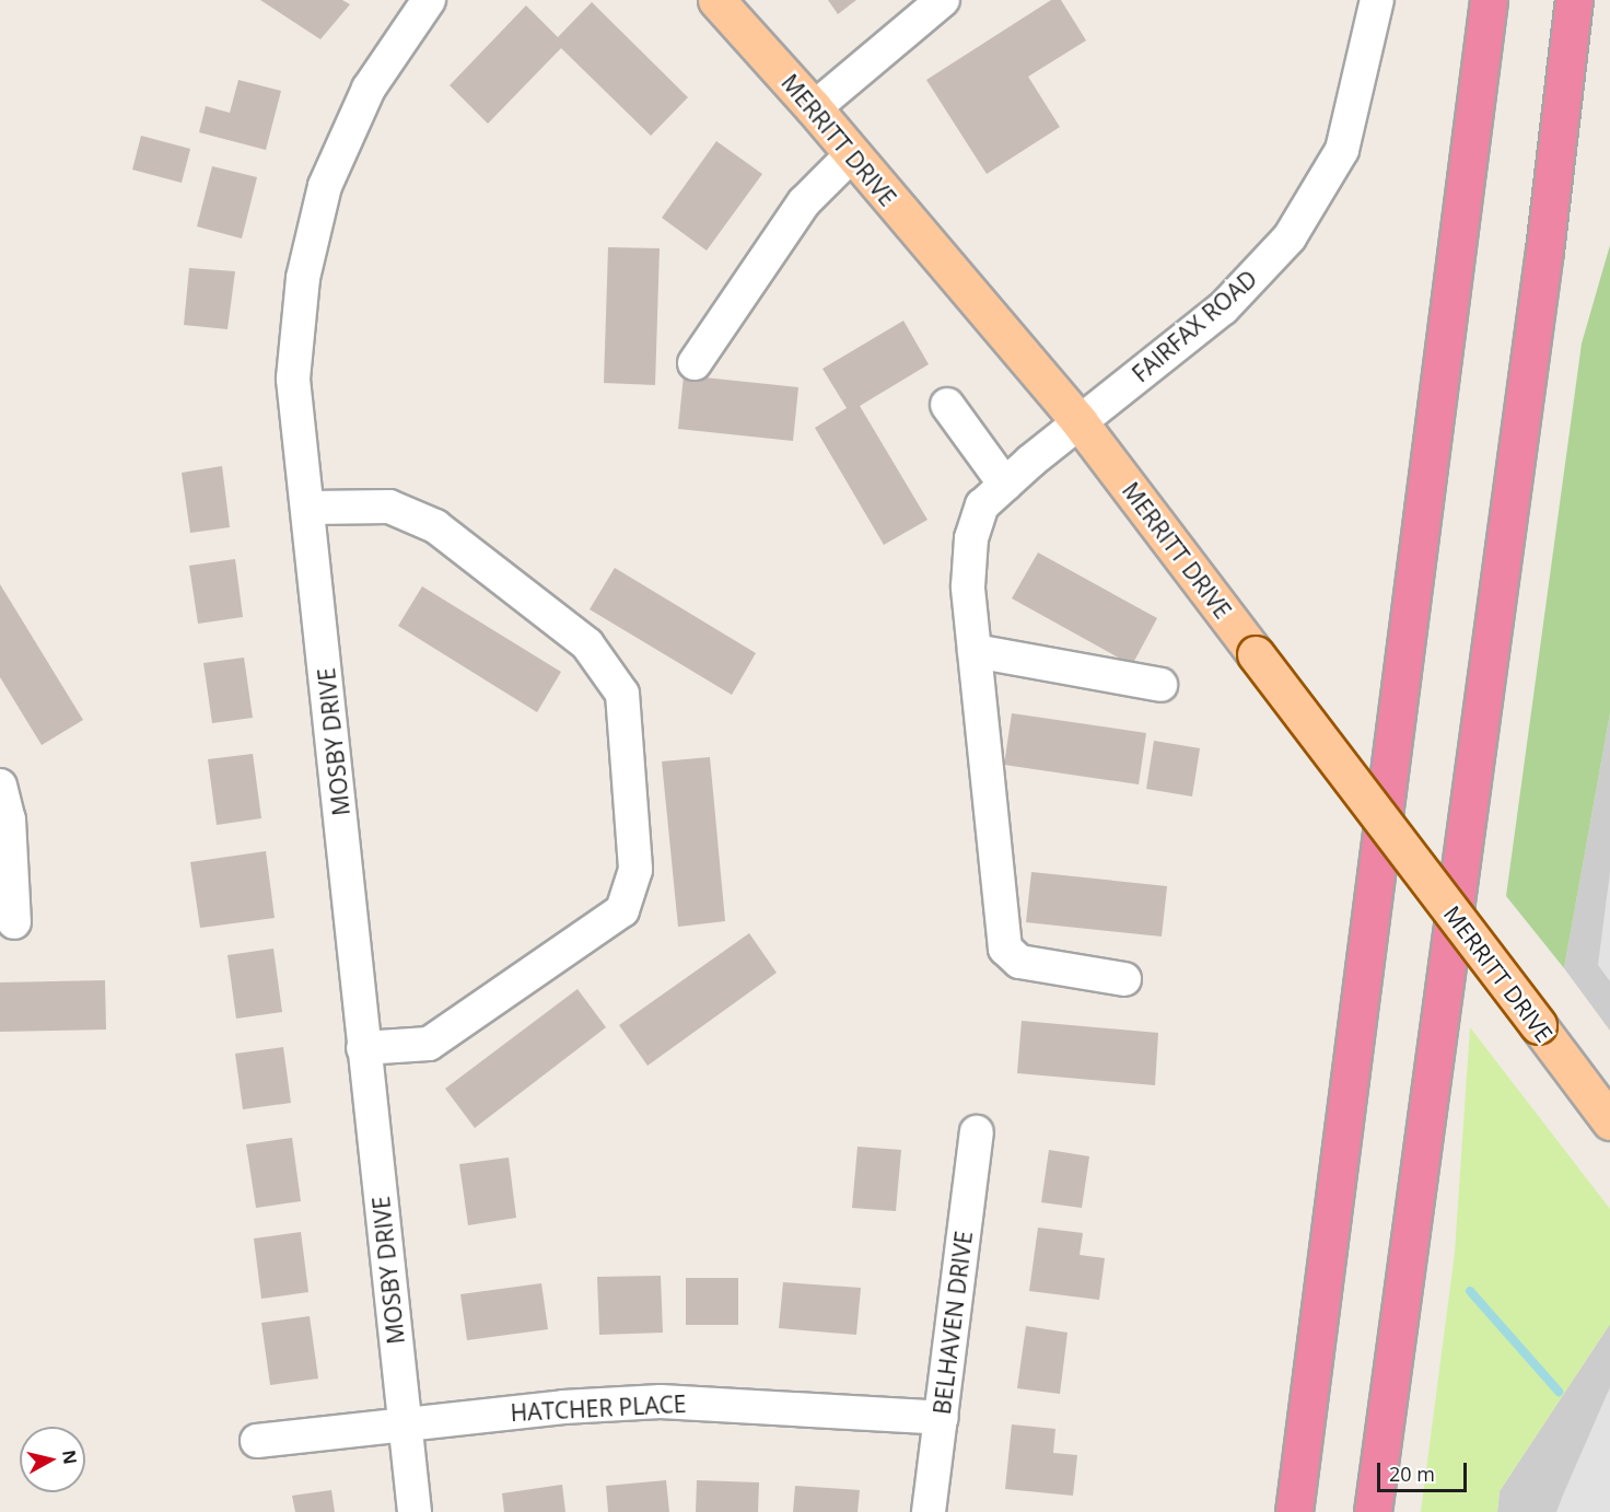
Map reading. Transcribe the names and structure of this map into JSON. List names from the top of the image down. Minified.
{"streets":{"main road":["MERRITT DRIVE"],"street":["FAIRFAX ROAD","MOSBY DRIVE","BELHAVEN DRIVE","HATCHER PLACE"]},"crossings":[["MERRITT DRIVE","FAIRFAX ROAD"],["MOSBY DRIVE","HATCHER PLACE"],["BELHAVEN DRIVE","HATCHER PLACE"]],"scale_bar":"20 m","north":"right"}
